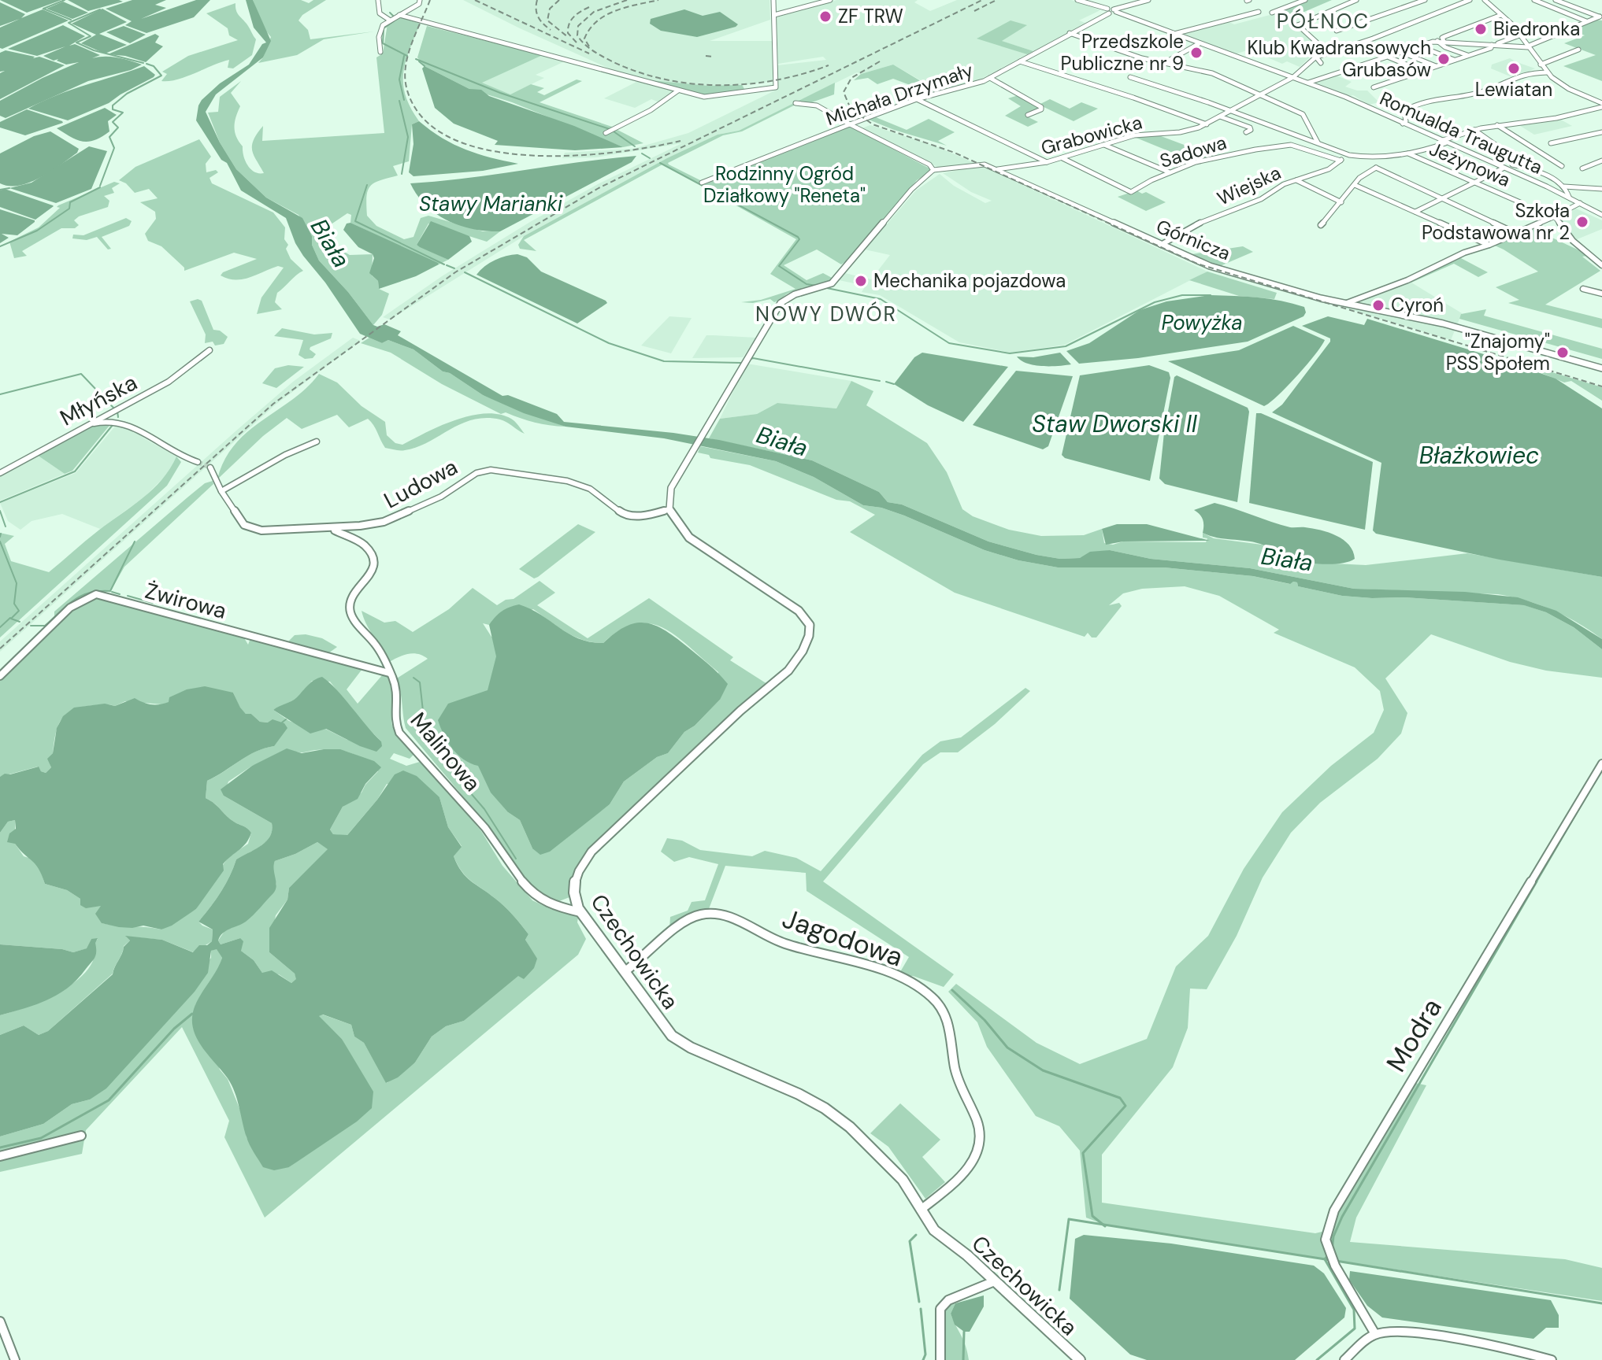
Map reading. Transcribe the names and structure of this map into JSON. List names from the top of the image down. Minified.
{"streets":{"street":["Michała Drzymały","Romualda Traugutta","Grabowicka","Sadowa","Jeżynowa","Wiejska","Górnicza","Młyńska","Ludowa","Żwirowa","Malinowa","Jagodowa","Czechowicka","Modra"]},"crossings":[["Michała Drzymały","Romualda Traugutta"],["Romualda Traugutta","Grabowicka"],["Grabowicka","Sadowa"],["Grabowicka","Górnicza"],["Sadowa","Wiejska"],["Wiejska","Górnicza"],["Ludowa","Malinowa"],["Ludowa","Czechowicka"],["Żwirowa","Malinowa"],["Malinowa","Czechowicka"],["Jagodowa","Czechowicka"]],"districts":["PÓŁNOC","NOWY DWÓR"],"water":["Stawy Marianki","Biała","Powyżka","Staw Dworski II","Błażkowiec"],"parks":["Rodzinny Ogród Działkowy \"Reneta\""],"places":["ZF TRW","Biedronka","Przedszkole Publiczne nr 9","Klub Kwadransowych Grubasów","Lewiatan","Szkoła Podstawowa nr 2","Mechanika pojazdowa","Cyroń","\"Znajomy\" PSS Społem"]}
